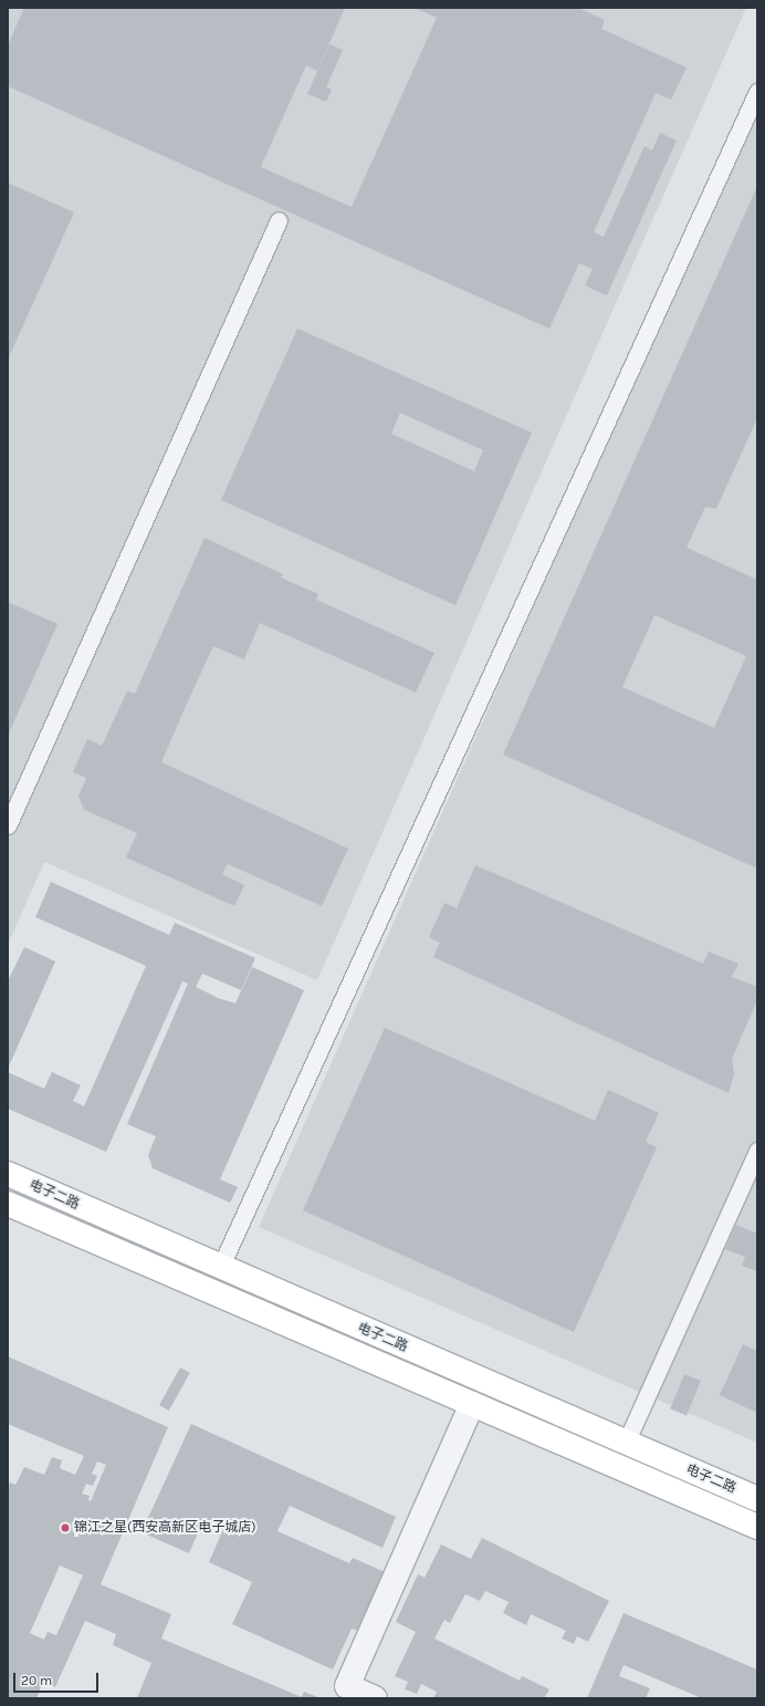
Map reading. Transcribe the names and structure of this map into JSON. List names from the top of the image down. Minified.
{"streets":{"main road":["电子二路"]},"places":["锦江之星(西安高新区电子城店)"],"scale_bar":"20 m"}
